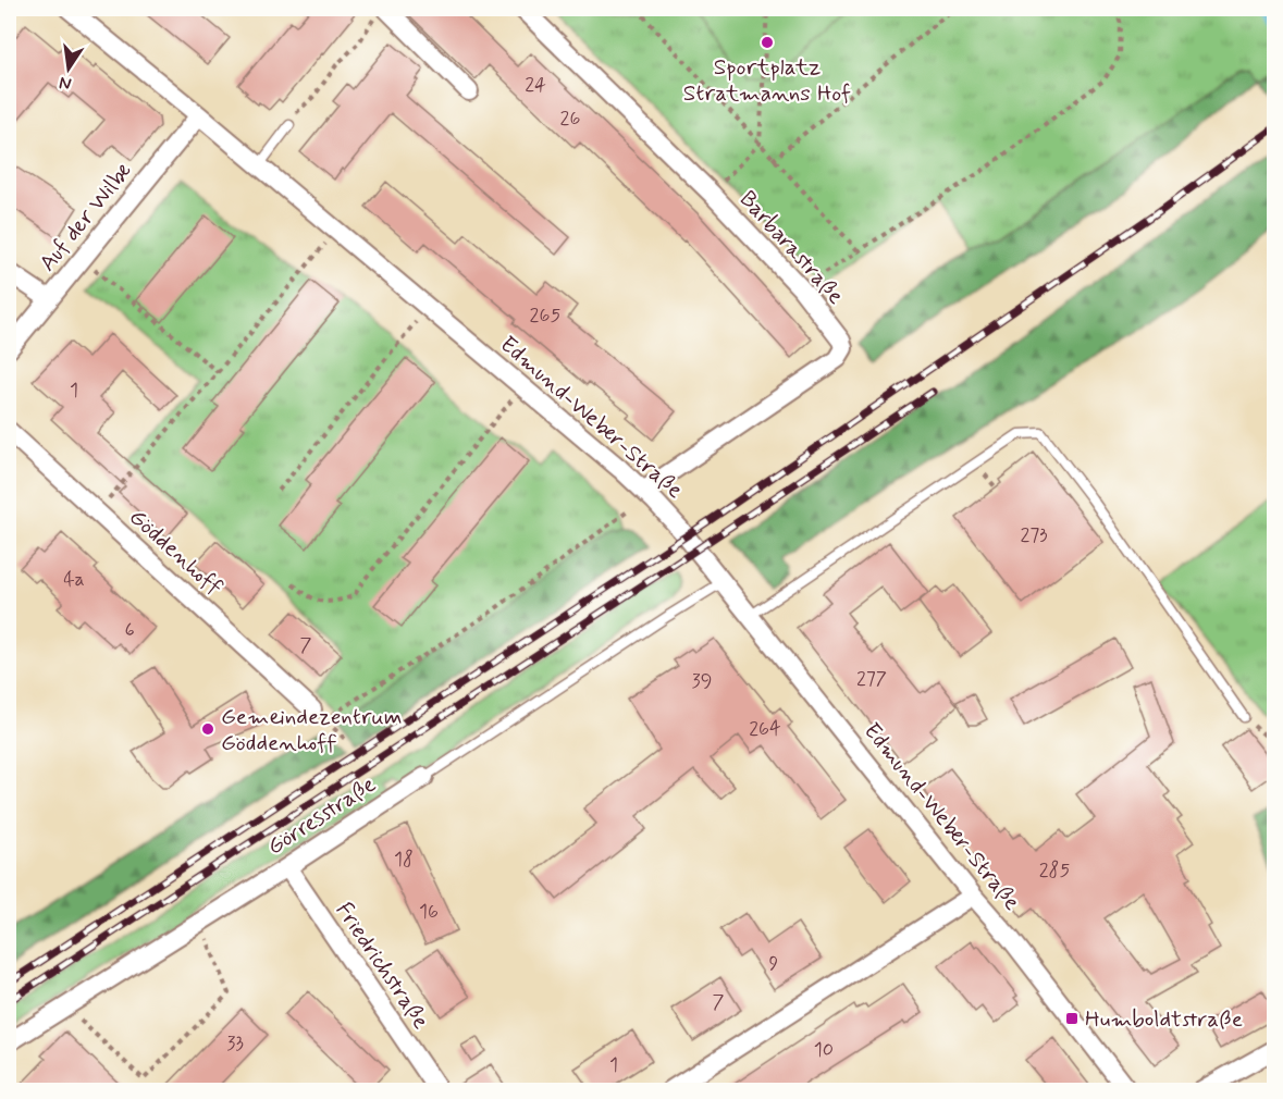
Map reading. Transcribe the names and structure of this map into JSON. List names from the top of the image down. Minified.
{"streets":{"street":["Auf der Wilbe","Barbarastraße","Edmund-Weber-Straße","Göddenhoff","Görresstraße","Friedrichstraße"]},"crossings":[["Auf der Wilbe","Edmund-Weber-Straße"],["Barbarastraße","Edmund-Weber-Straße"],["Edmund-Weber-Straße","Görresstraße"],["Görresstraße","Friedrichstraße"]],"places":{"other":["Sportplatz Stratmanns Hof","Gemeindezentrum Göddenhoff"],"transit":["Humboldtstraße"]},"house_numbers":["24","26","265","1","273","4a","6","7","277","39","264","18","285","16","9","7","33","10","1"],"north":"bottom"}
